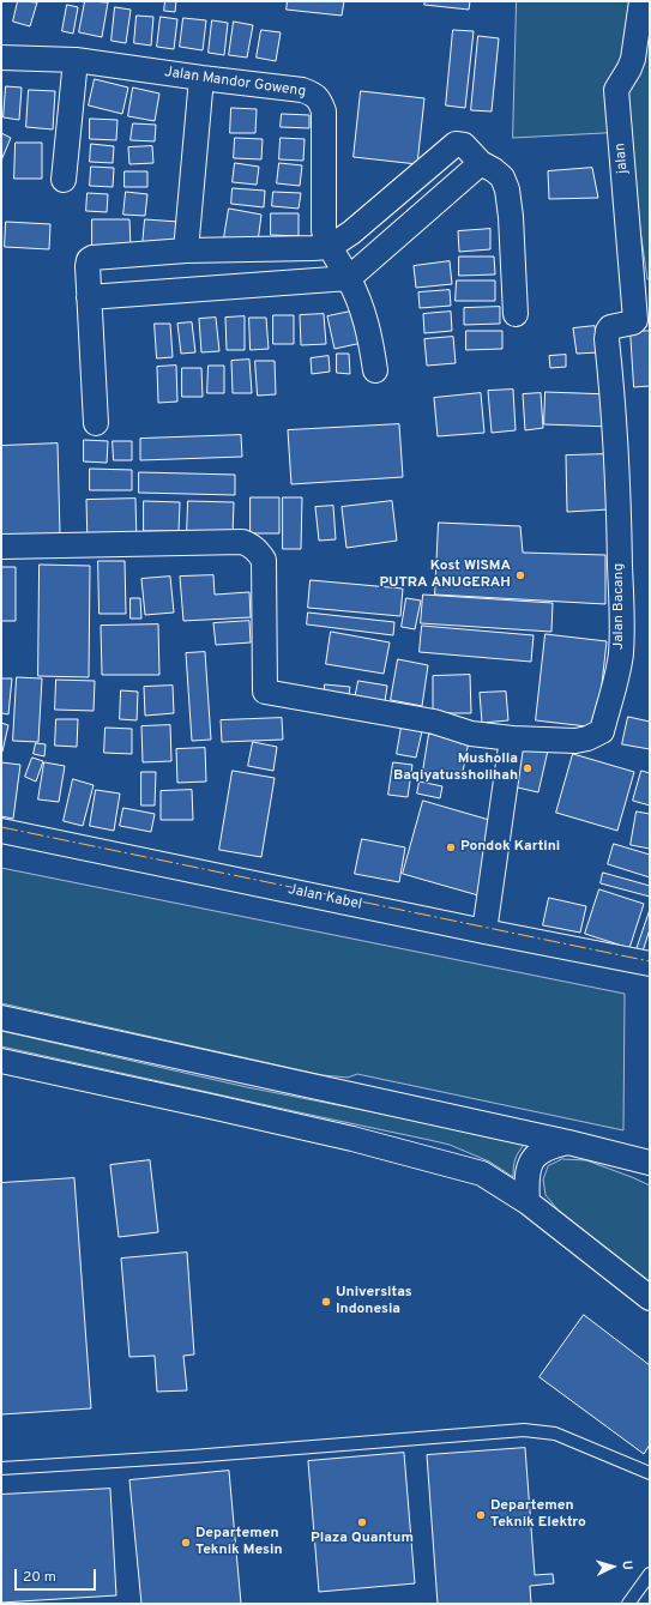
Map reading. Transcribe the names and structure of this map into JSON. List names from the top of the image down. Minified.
{"streets":{"street":["Jalan Mandor Goweng","jalan","Jalan Bacang","Jalan Kabel"]},"crossings":[["jalan","Jalan Bacang"]],"places":["Kost WISMA PUTRA ANUGERAH","Musholla Baqiyatussholihah","Pondok Kartini","Universitas Indonesia","Departemen Teknik Elektro","Plaza Quantum","Departemen Teknik Mesin"],"scale_bar":"20 m","north":"right"}
